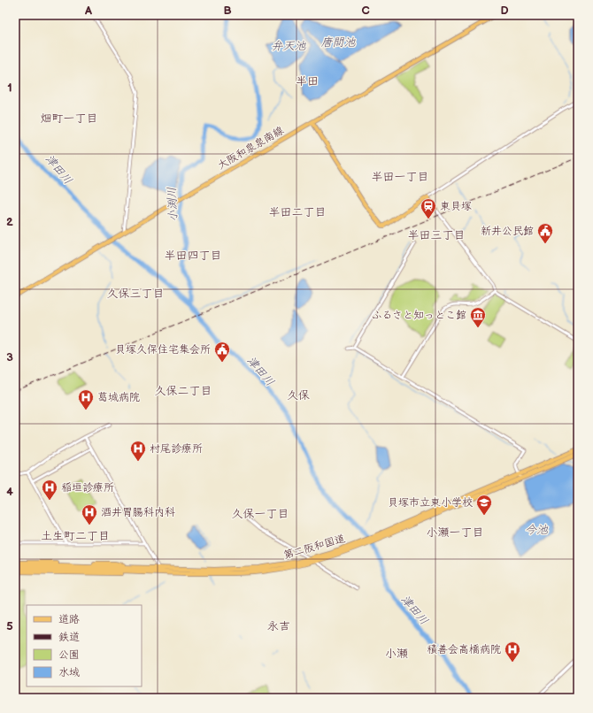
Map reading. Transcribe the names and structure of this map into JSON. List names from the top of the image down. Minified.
{"streets":{"highway":["第二阪和国道"],"main road":["大阪和泉泉南線"]},"districts":["半田","畑町一丁目","半田一丁目","半田二丁目","半田三丁目","半田四丁目","久保三丁目","久保二丁目","久保","久保一丁目","小瀬一丁目","土生町二丁目","永吉","小瀬"],"water":["唐間池","弁天池","津田川","小渕川","今池"],"places":{"station":["東貝塚"],"public building":["新井公民館","貝塚久保住宅集会所"],"museum":["ふるさと知っとこ館"],"hospital":["葛城病院","村尾診療所","稲垣診療所","酒井胃腸科内科","積善会高橋病院"],"school or university":["貝塚市立東小学校"]},"legend":["道路","鉄道","公園","水域"],"grid":{"columns":["A","B","C","D"],"rows":["1","2","3","4","5"]}}
